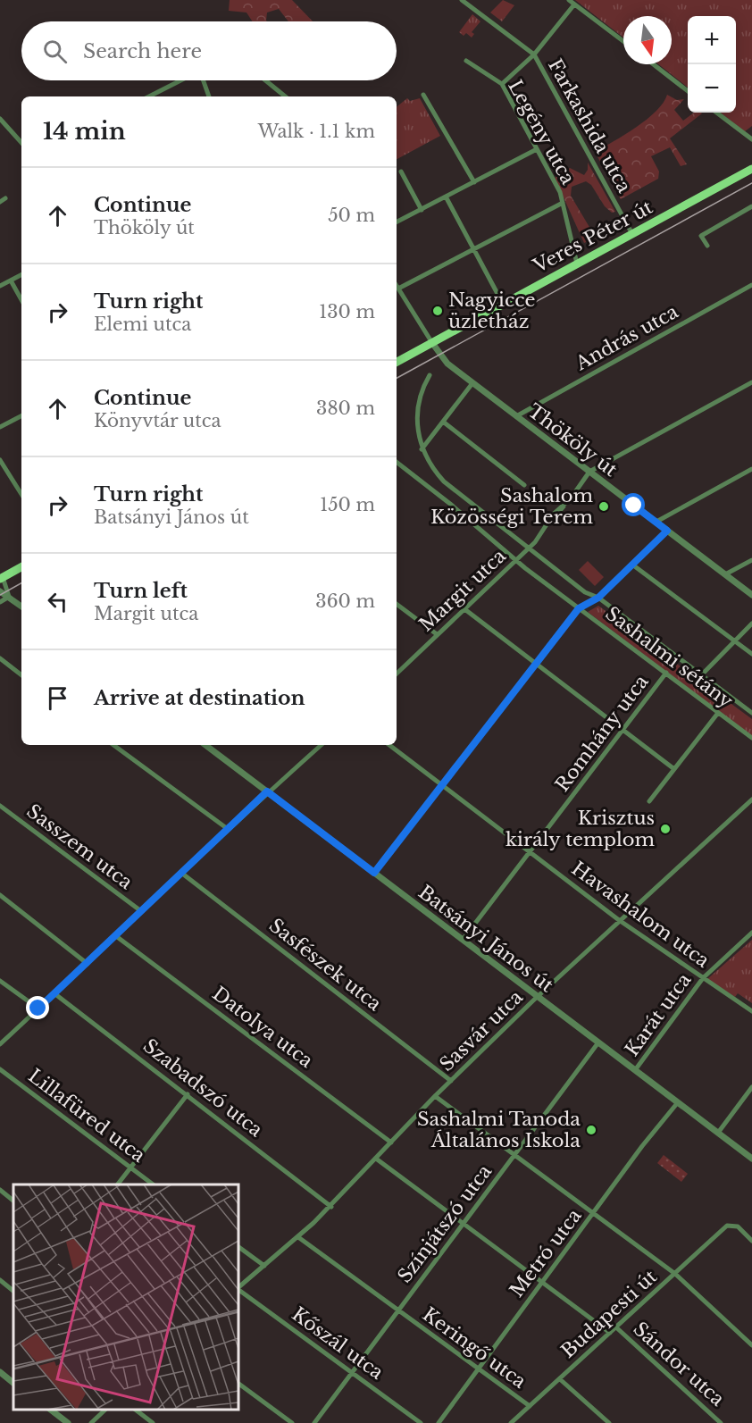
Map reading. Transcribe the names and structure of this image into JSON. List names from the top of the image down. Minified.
{"streets":{"main road":["Veres Péter út"],"street":["Farkashida utca","Legény utca","András utca","Thököly út","Margit utca","Sashalmi sétány","Romhány utca","Sasszem utca","Havashalom utca","Batsányi János út","Sasfészek utca","Karát utca","Datolya utca","Sasvár utca","Szabadszó utca","Lillafüred utca","Színjátszó utca","Metró utca","Budapesti út","Kőszál utca","Keringő utca","Sándor utca"]},"crossings":[["Farkashida utca","Veres Péter út"],["Legény utca","Veres Péter út"],["Veres Péter út","Thököly út"],["András utca","Thököly út"],["Thököly út","Margit utca"],["Margit utca","Sashalmi sétány"],["Sashalmi sétány","Romhány utca"],["Romhány utca","Havashalom utca"],["Romhány utca","Batsányi János út"],["Havashalom utca","Karát utca"],["Havashalom utca","Sasvár utca"],["Batsányi János út","Karát utca"],["Batsányi János út","Sasvár utca"],["Batsányi János út","Színjátszó utca"],["Batsányi János út","Metró utca"],["Sasfészek utca","Sasvár utca"],["Datolya utca","Sasvár utca"],["Sasvár utca","Szabadszó utca"],["Sasvár utca","Keringő utca"],["Színjátszó utca","Kőszál utca"],["Színjátszó utca","Keringő utca"],["Metró utca","Keringő utca"],["Budapesti út","Keringő utca"],["Budapesti út","Sándor utca"]],"places":["Nagyicce üzletház","Sashalom Közösségi Terem","Krisztus király templom","Sashalmi Tanoda Általános Iskola"],"north":"bottom","page":{"map_buttons":["+","−"],"search":"Search here","heading":["14 min","Walk · 1.1 km"],"list":[["Continue","Thököly út","50 m"],["Turn right","Elemi utca","130 m"],["Continue","Könyvtár utca","380 m"],["Turn right","Batsányi János út","150 m"],["Turn left","Margit utca","360 m"],"Arrive at destination"]}}
